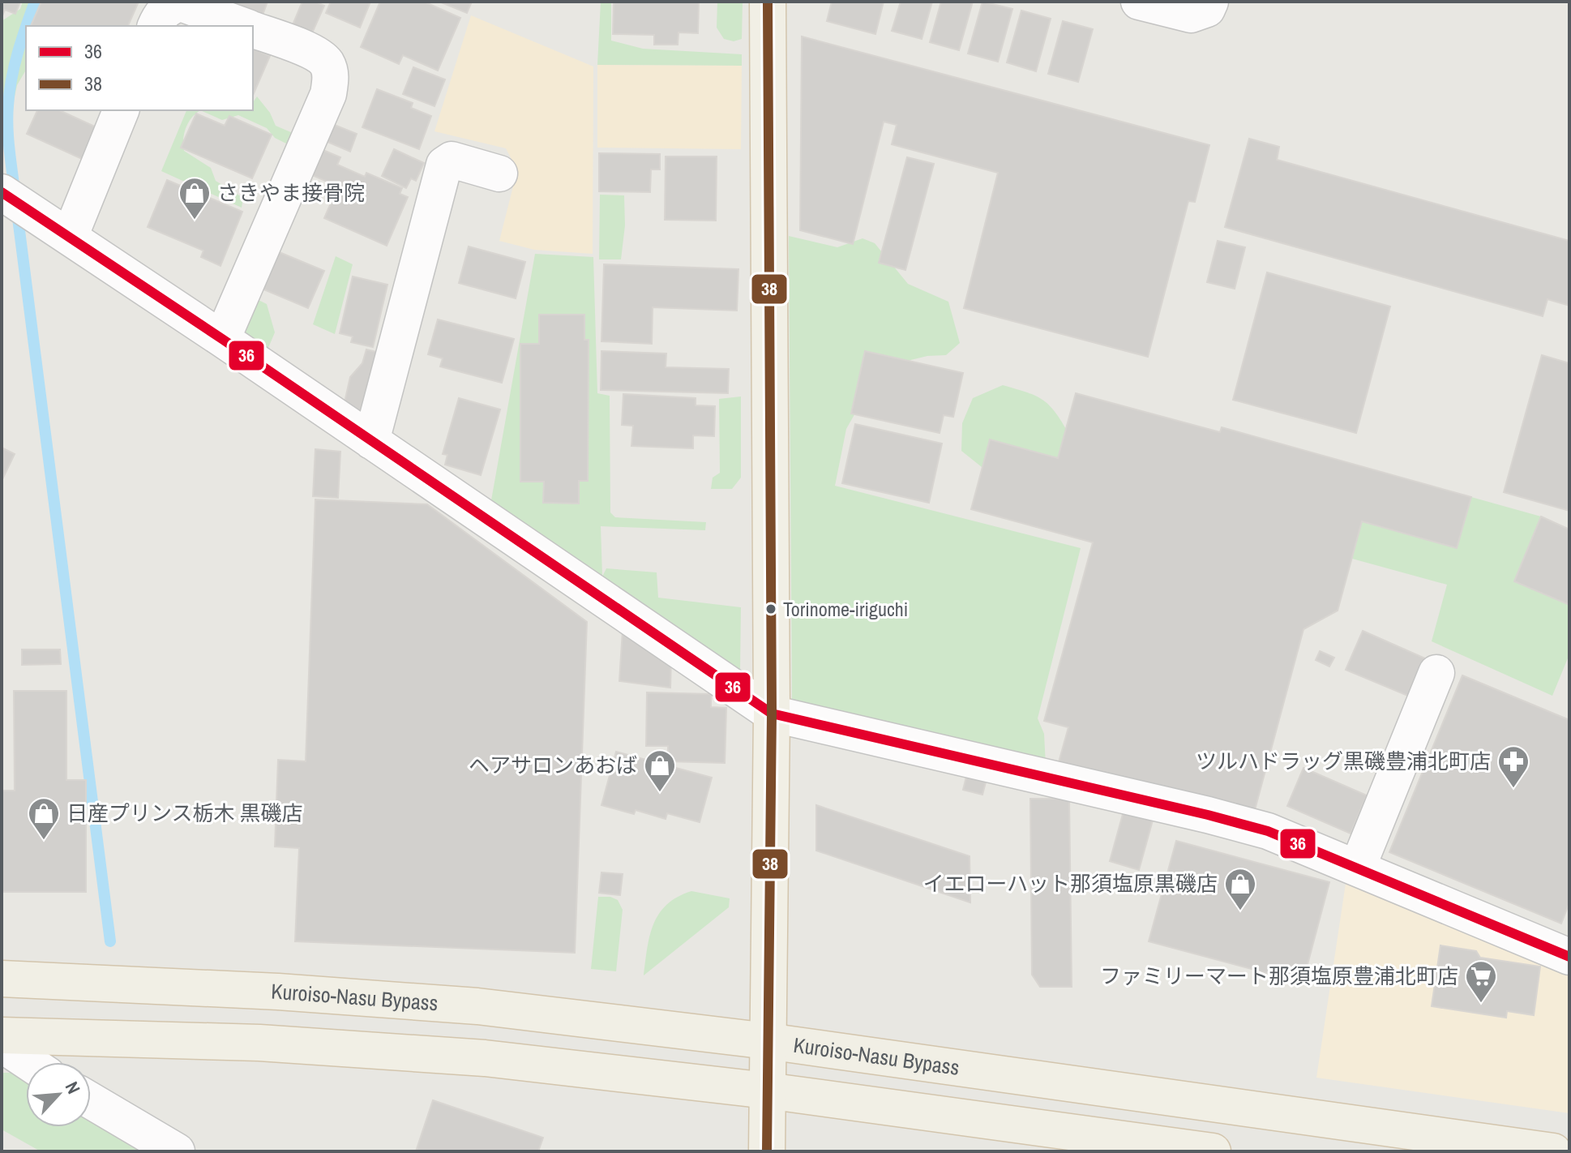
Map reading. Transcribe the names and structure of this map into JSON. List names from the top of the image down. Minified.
{"streets":{"main road":["Kuroiso-Nasu Bypass"]},"places":{"shop":["さきやま接骨院","ヘアサロンあおば","日産プリンス栃木 黒磯店","イエローハット那須塩原黒磯店"],"other":["Torinome-iriguchi"],"pharmacy":["ツルハドラッグ黒磯豊浦北町店"],"supermarket":["ファミリーマート那須塩原豊浦北町店"]},"lines":["transit line 38","transit line 36"],"legend":["36","38"],"north":"top right"}
